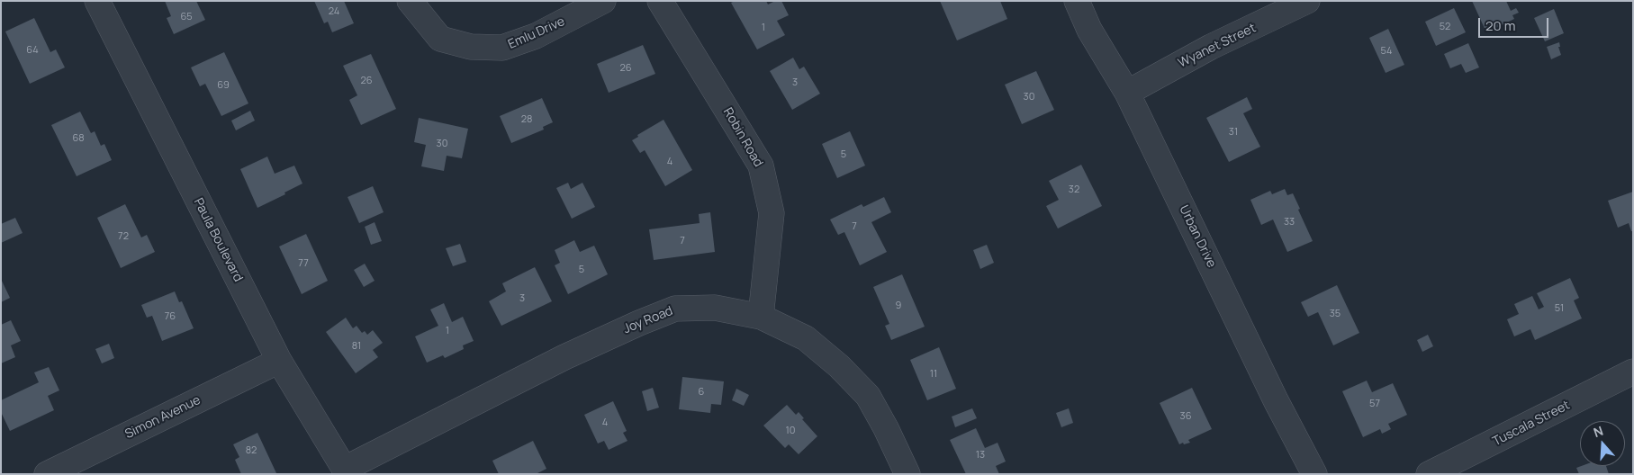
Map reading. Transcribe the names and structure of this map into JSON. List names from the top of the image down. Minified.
{"streets":{"street":["Emlu Drive","Wyanet Street","Robin Road","Urban Drive","Paula Boulevard","Joy Road","Simon Avenue","Tuscala Street"]},"crossings":[["Wyanet Street","Urban Drive"],["Robin Road","Joy Road"],["Paula Boulevard","Joy Road"],["Paula Boulevard","Simon Avenue"]],"house_numbers":["24","65","52","1","64","54","26","26","3","69","30","28","31","68","30","5","4","32","33","7","72","7","77","5","3","9","51","35","76","1","81","11","6","57","36","4","10","82","13"],"scale_bar":"20 m","north":"top"}
